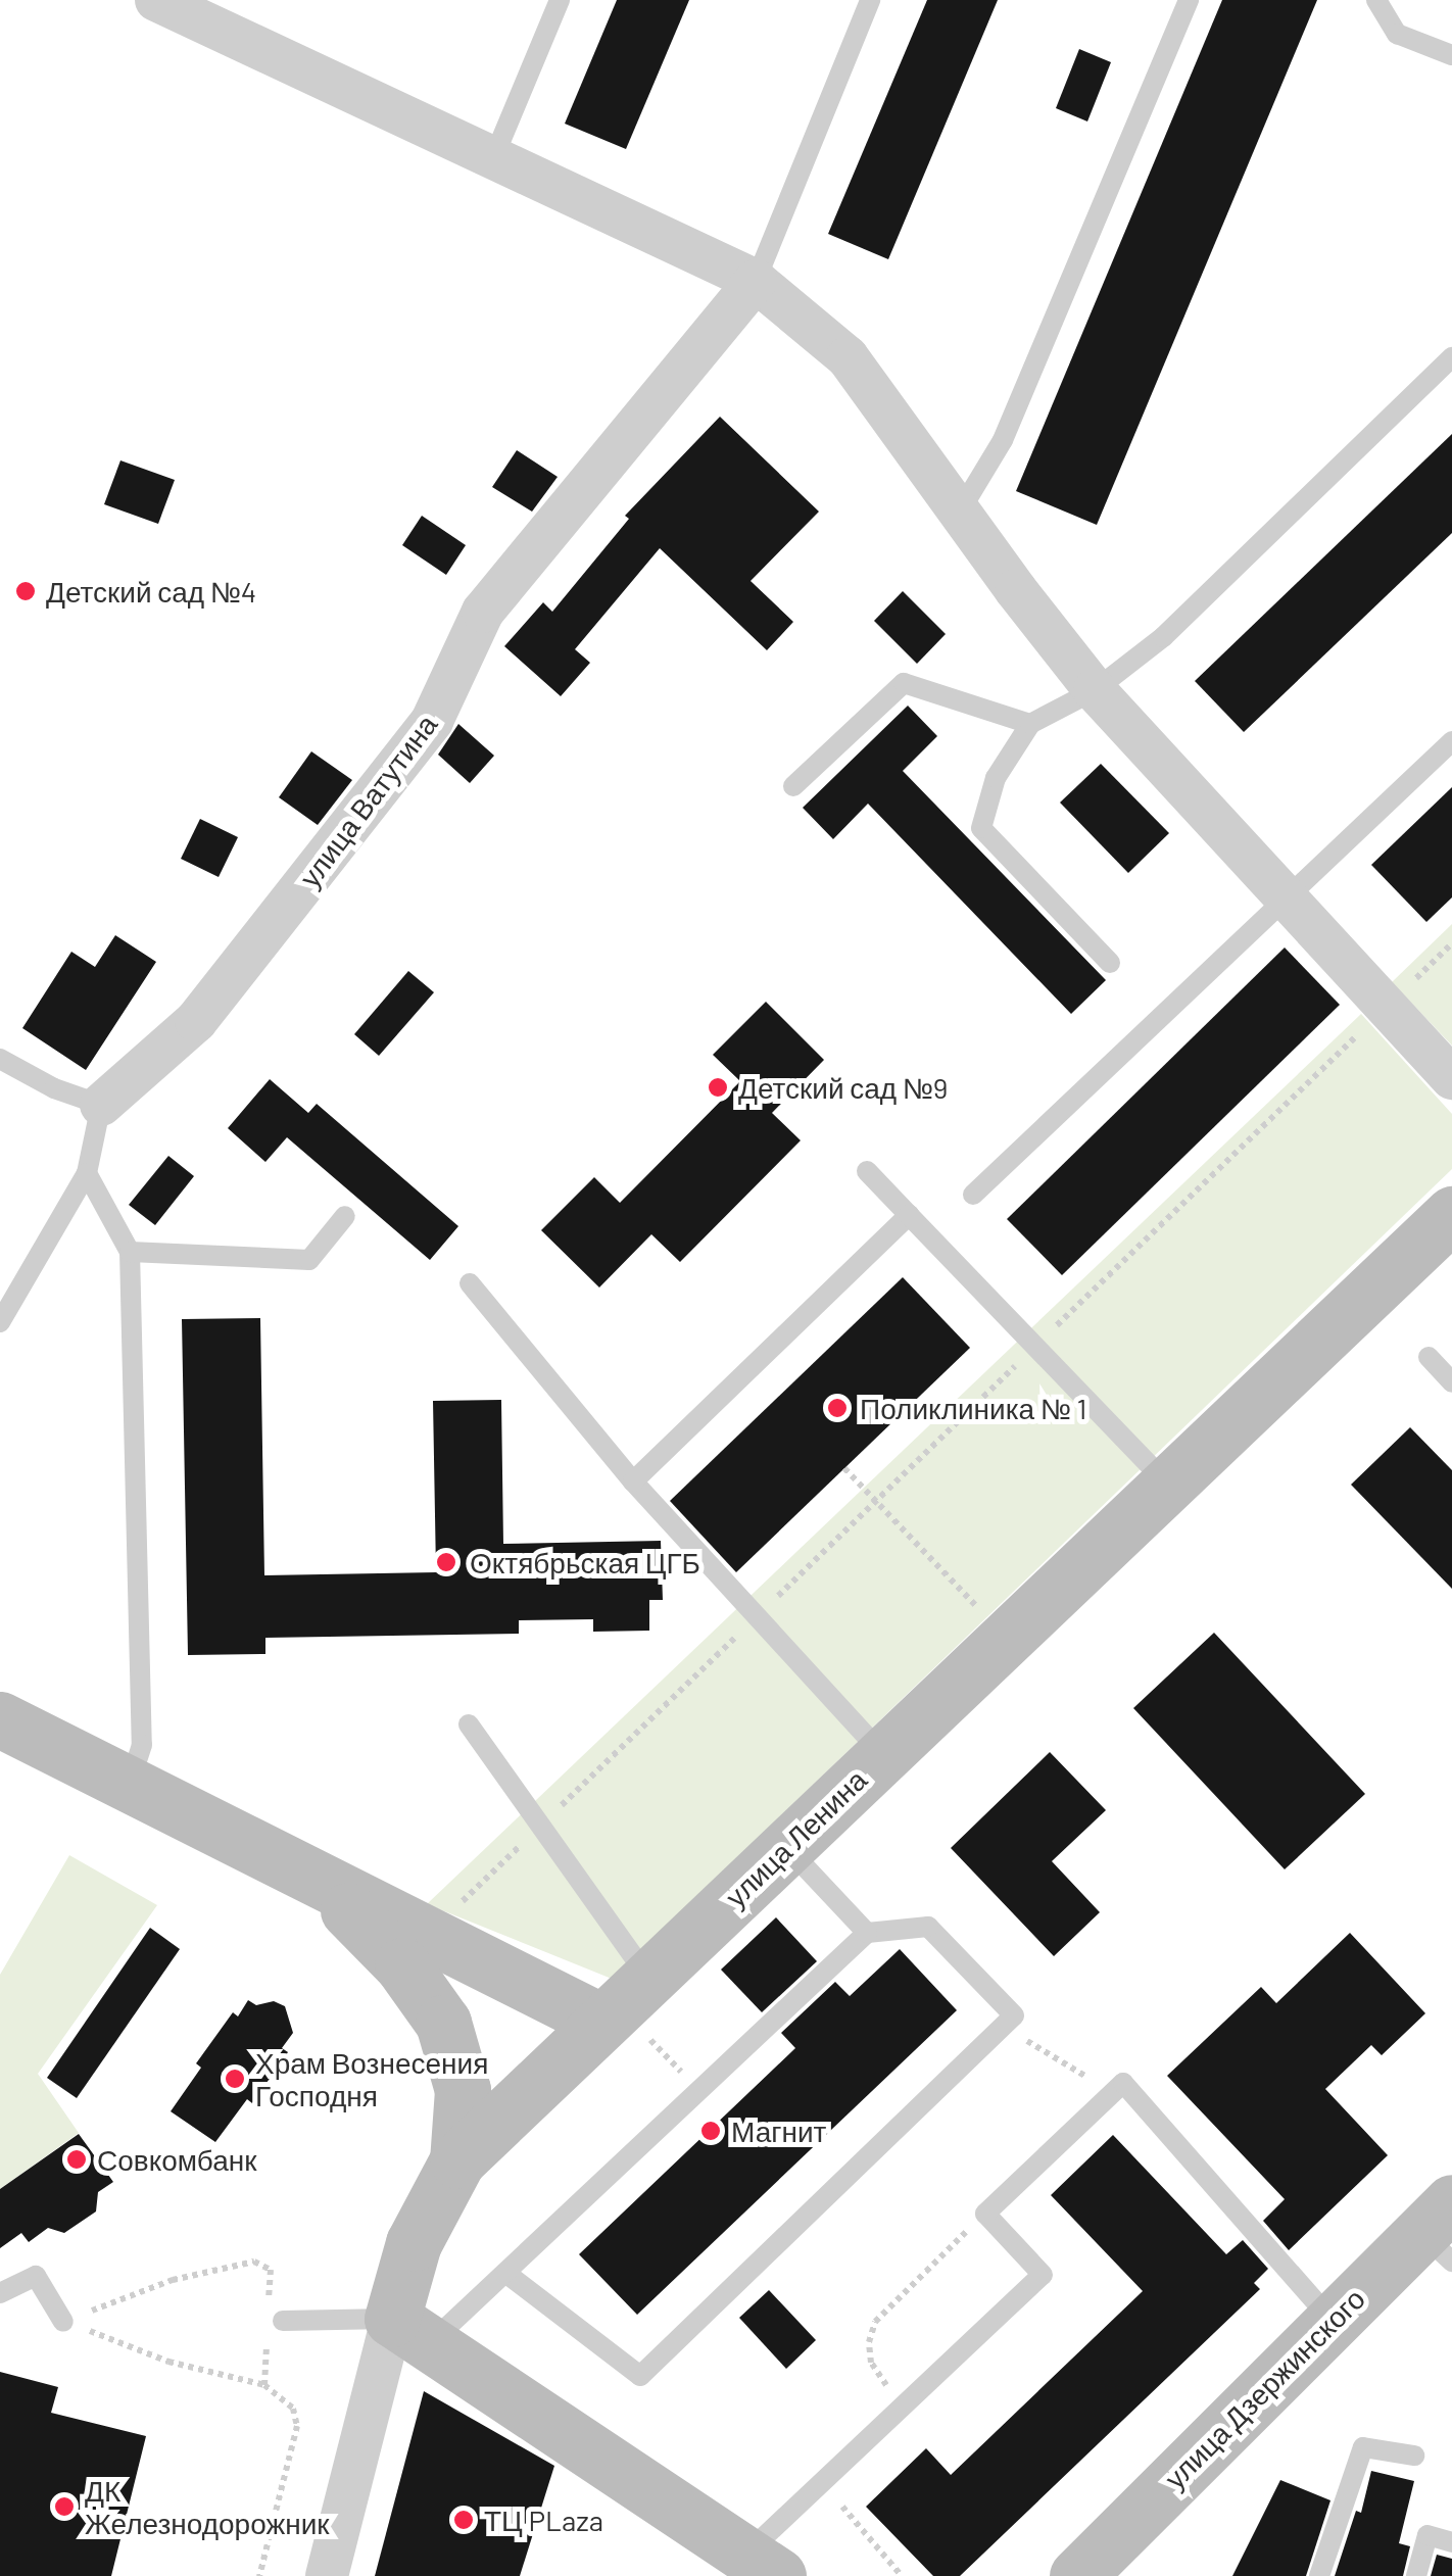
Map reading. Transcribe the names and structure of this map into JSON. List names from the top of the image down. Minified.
{"streets":{"street":["улица Ватутина","улица Ленина","улица Дзержинского"]},"places":["Детский сад №4","Детский сад №9","Поликлиника № 1","Октябрьская ЦГБ","Храм Вознесения Господня","Магнит","Совкомбанк","ДК Железнодорожник","ТЦ PLaza"]}
